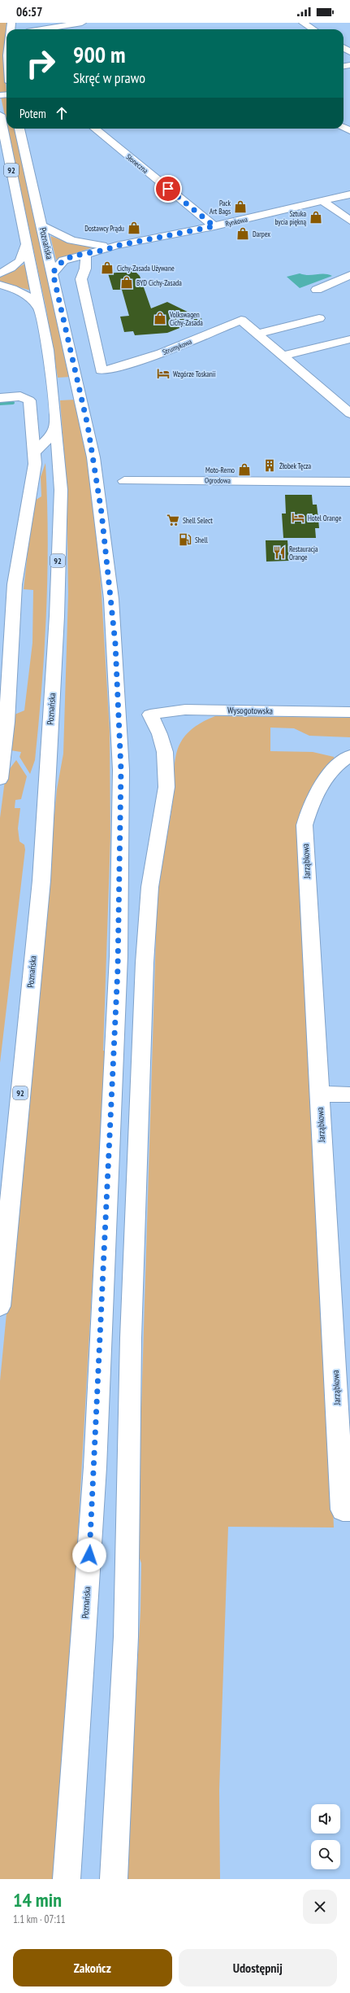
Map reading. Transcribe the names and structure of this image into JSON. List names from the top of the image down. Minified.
{"streets":{"main road":["Słoneczna","92","Rynkowa","Poznańska","Strumykowa","Ogrodowa","Wysogotowska","Jarząbkowa"]},"crossings":[["Słoneczna","Rynkowa"],["Rynkowa","Strumykowa"]],"places":{"shop":["Pack Art Bags","Sztuka bycia piękną","Dostawcy Prądu","Darpex","Cichy-Zasada Używane","BYD Cichy-Zasada","Volkswagen Cichy-Zasada","Moto-Remo"],"hotel":["Wzgórze Toskanii","Hotel Orange"],"building":["Żłobek Tęcza"],"supermarket":["Shell Select"],"fuel station":["Shell"],"restaurant":["Restauracja Orange"]},"page":{"status":"06:57","turn":["900 m","Skręć w prawo"],"then":"Potem","heading":["14 min","1.1 km · 07:11"],"buttons":["Zakończ","Udostępnij"]}}
